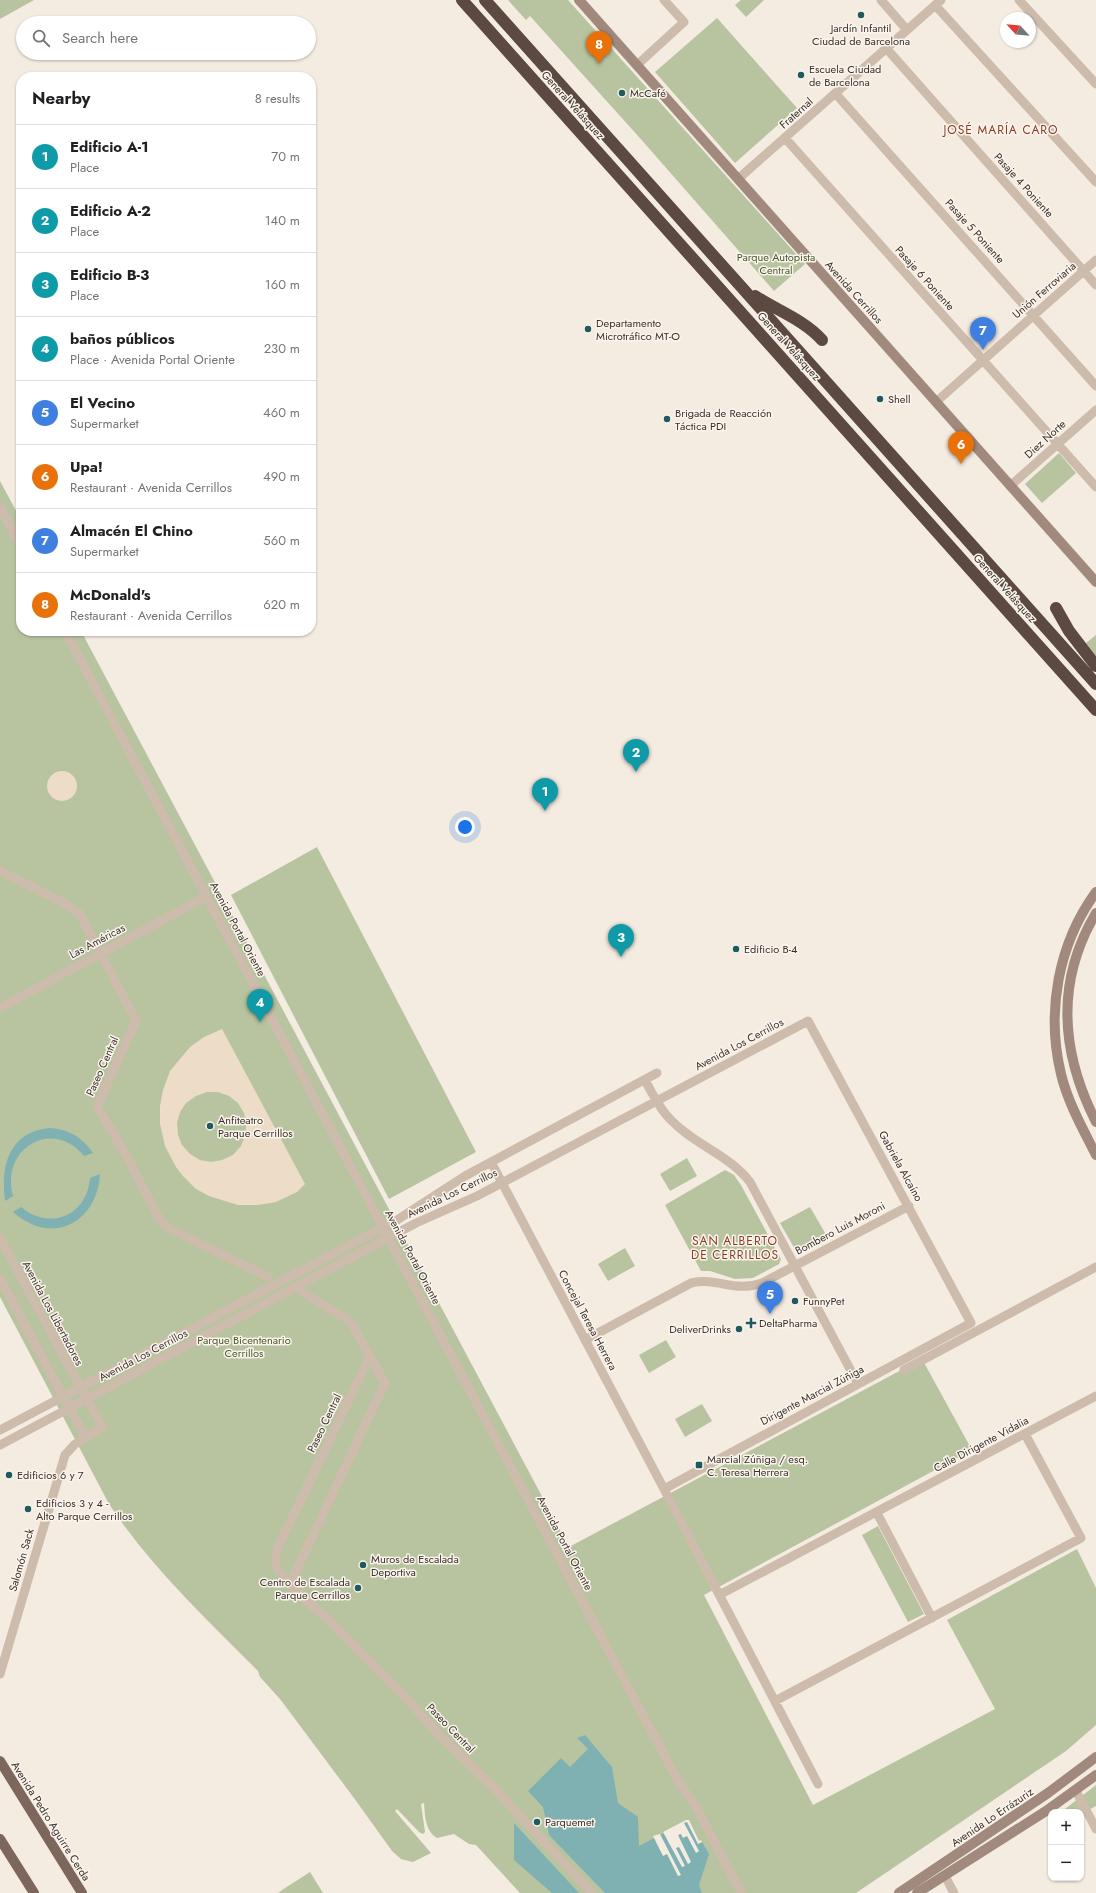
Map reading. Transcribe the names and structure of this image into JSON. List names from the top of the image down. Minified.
{"streets":{"highway":["General Velásquez"],"main road":["Avenida Cerrillos","Avenida Lo Errázuriz","Avenida Pedro Aguirre Cerda"],"street":["Fraternal","Pasaje 4 Poniente","Pasaje 5 Poniente","Pasaje 6 Poniente","Unión Ferroviaria","Diez Norte","Avenida Portal Oriente","Las Américas","Avenida Los Cerrillos","Paseo Central","Gabriela Alcaíno","Bombero Luis Moroni","Avenida Los Libertadores","Concejal Teresa Herrera","Dirigente Marcial Zúñiga","Calle Dirigente Vidalia","Salomón Sack"]},"crossings":[["Fraternal","Pasaje 4 Poniente"],["Fraternal","Pasaje 5 Poniente"],["Fraternal","Pasaje 6 Poniente"],["Fraternal","Avenida Cerrillos"],["Pasaje 4 Poniente","Unión Ferroviaria"],["Pasaje 5 Poniente","Unión Ferroviaria"],["Pasaje 6 Poniente","Unión Ferroviaria"],["Pasaje 6 Poniente","Diez Norte"],["Unión Ferroviaria","Avenida Cerrillos"],["Avenida Cerrillos","Diez Norte"],["Avenida Portal Oriente","Las Américas"],["Avenida Portal Oriente","Avenida Los Cerrillos"],["Las Américas","Paseo Central"],["Avenida Los Cerrillos","Gabriela Alcaíno"],["Avenida Los Cerrillos","Avenida Los Libertadores"],["Avenida Los Cerrillos","Concejal Teresa Herrera"],["Gabriela Alcaíno","Bombero Luis Moroni"],["Gabriela Alcaíno","Dirigente Marcial Zúñiga"],["Bombero Luis Moroni","Concejal Teresa Herrera"],["Avenida Los Libertadores","Salomón Sack"],["Concejal Teresa Herrera","Dirigente Marcial Zúñiga"],["Concejal Teresa Herrera","Calle Dirigente Vidalia"]],"districts":["JOSÉ MARÍA CARO","SAN ALBERTO DE CERRILLOS"],"parks":["Parque Autopista Central","Parque Bicentenario Cerrillos"],"places":{"other":["Jardín Infantil Ciudad de Barcelona","Escuela Ciudad de Barcelona","McCafé","Departamento Microtráfico MT-O","Shell","Brigada de Reacción Táctica PDI","Edificio B-4","Anfiteatro Parque Cerrillos","FunnyPet","DeliverDrinks","Edificios 6 y 7","Edificios 3 y 4 - Alto Parque Cerrillos","Muros de Escalada Deportiva","Centro de Escalada Parque Cerrillos","Parquemet"],"health":["DeltaPharma"],"transit":["Marcial Zúñiga / esq. C. Teresa Herrera"]},"north":"top left","page":{"search":"Search here","pins":["8","7","6","2","1","3","4","5"],"heading":["Nearby","8 results"],"list":[{"mark":"1","name":"Edificio A-1","note":"Place","value":"70 m"},{"mark":"2","name":"Edificio A-2","note":"Place","value":"140 m"},{"mark":"3","name":"Edificio B-3","note":"Place","value":"160 m"},{"mark":"4","name":"baños públicos","note":"Place · Avenida Portal Oriente","value":"230 m"},{"mark":"5","name":"El Vecino","note":"Supermarket","value":"460 m"},{"mark":"6","name":"Upa!","note":"Restaurant · Avenida Cerrillos","value":"490 m"},{"mark":"7","name":"Almacén El Chino","note":"Supermarket","value":"560 m"},{"mark":"8","name":"McDonald's","note":"Restaurant · Avenida Cerrillos","value":"620 m"}],"map_buttons":["+","−"]}}
